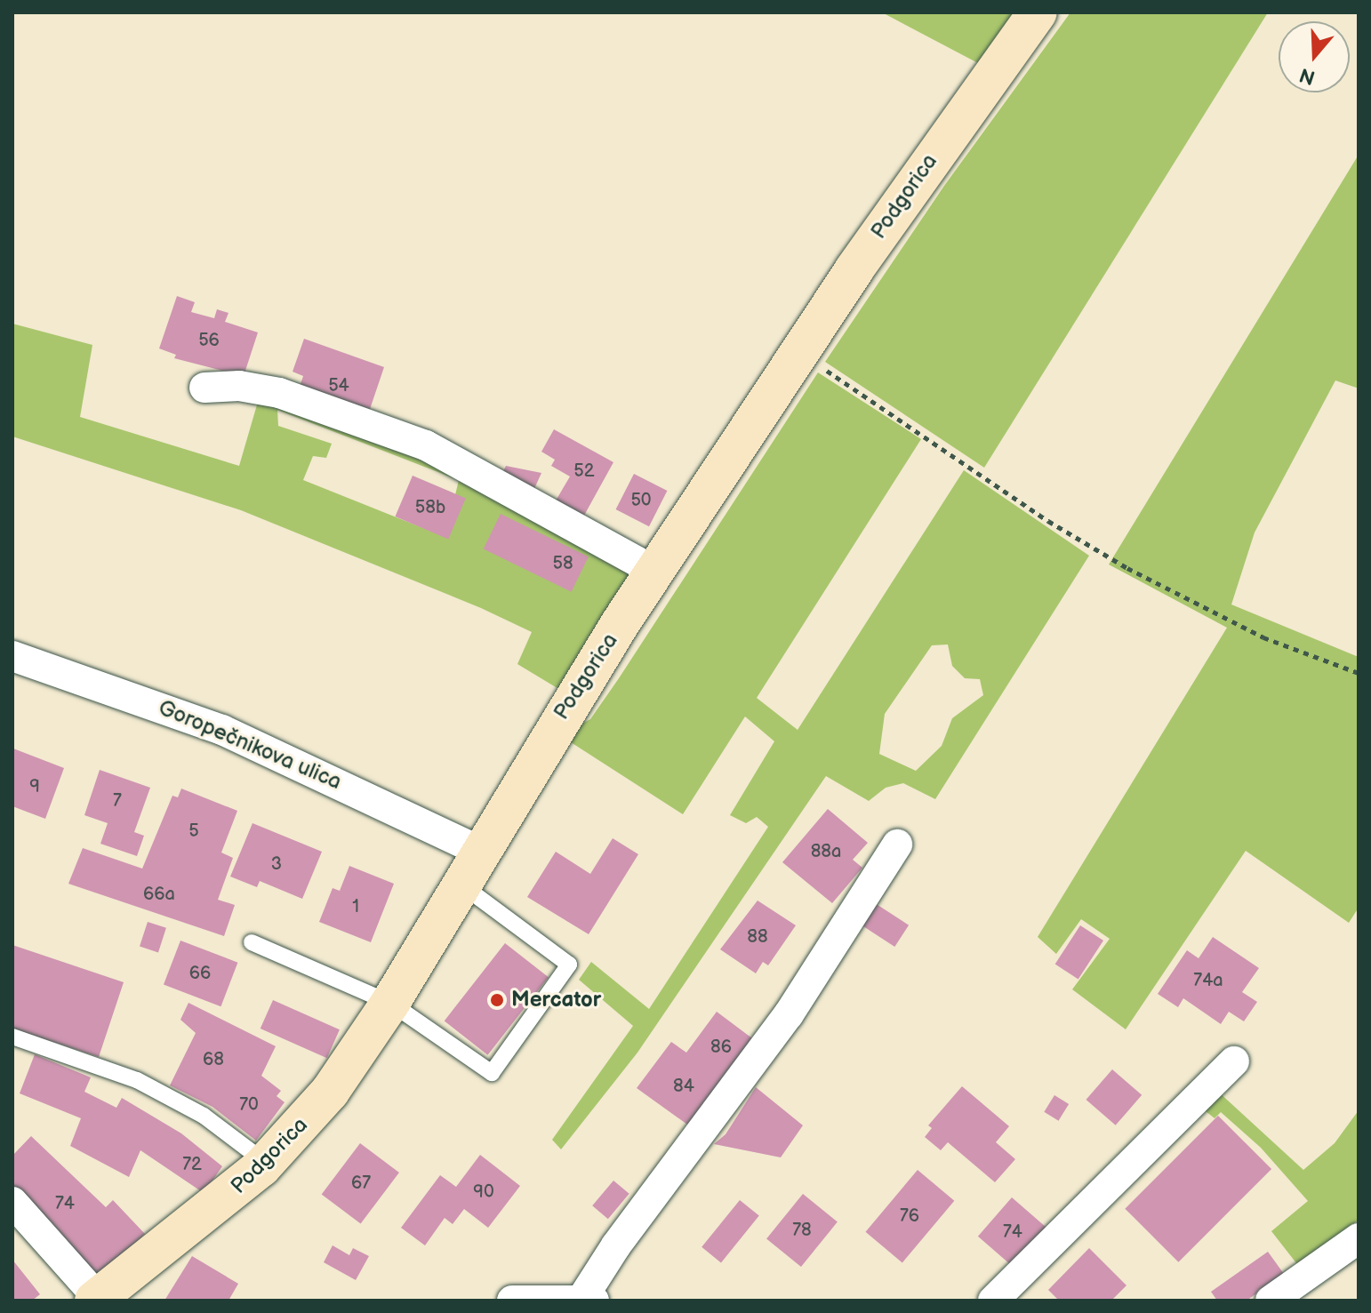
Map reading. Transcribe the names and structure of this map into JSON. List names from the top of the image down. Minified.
{"streets":{"main road":["Podgorica"],"street":["Goropečnikova ulica"]},"crossings":[["Podgorica","Goropečnikova ulica"]],"places":["Mercator"],"house_numbers":["56","54","52","50","58b","58","9","7","5","88a","3","66a","1","88","66","74a","86","68","84","70","72","67","90","74","76","78","74"],"north":"bottom"}
